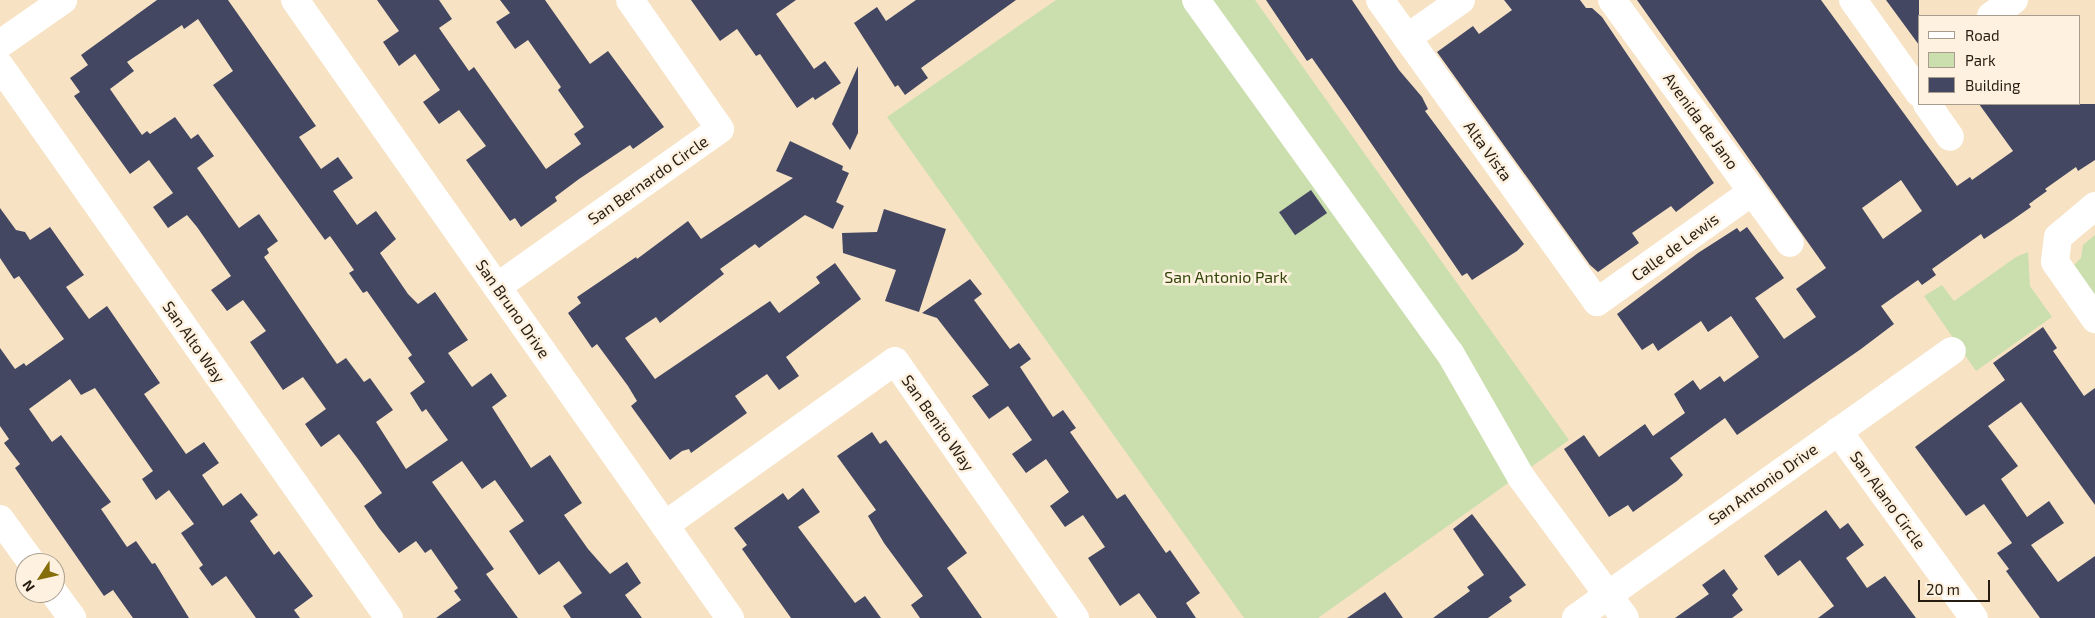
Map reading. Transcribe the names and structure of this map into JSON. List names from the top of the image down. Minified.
{"streets":{"street":["Avenida de Jano","Alta Vista","San Bernardo Circle","Calle de Lewis","San Bruno Drive","San Alto Way","San Benito Way","San Antonio Drive","San Alano Circle"]},"crossings":[["Avenida de Jano","Calle de Lewis"],["Alta Vista","Calle de Lewis"],["San Bernardo Circle","San Bruno Drive"],["San Bruno Drive","San Benito Way"],["San Antonio Drive","San Alano Circle"]],"parks":["San Antonio Park"],"legend":["Road","Park","Building"],"scale_bar":"20 m","north":"bottom left"}
